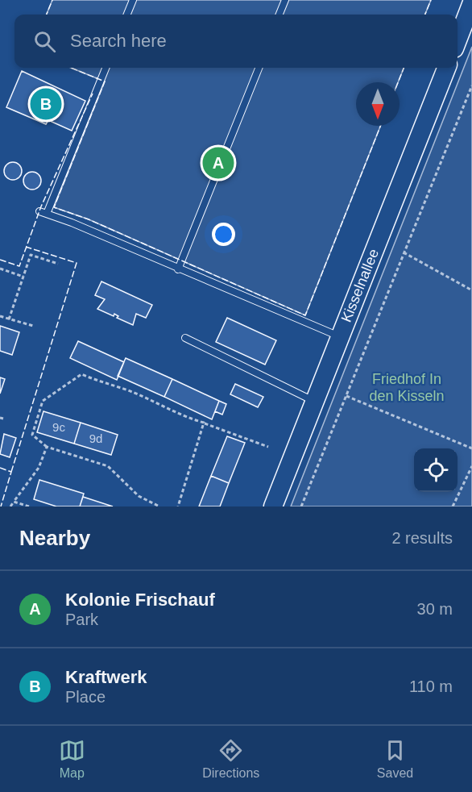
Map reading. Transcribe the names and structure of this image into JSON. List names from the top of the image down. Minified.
{"streets":{"street":["Kisselnallee"]},"parks":["Friedhof In den Kisseln"],"house_numbers":["9c","9d"],"north":"bottom","page":{"search":"Search here","pins":["B","A"],"heading":["Nearby","2 results"],"list":[{"mark":"A","name":"Kolonie Frischauf","note":"Park","value":"30 m"},{"mark":"B","name":"Kraftwerk","note":"Place","value":"110 m"}],"nav":["Map","Directions","Saved"]}}
